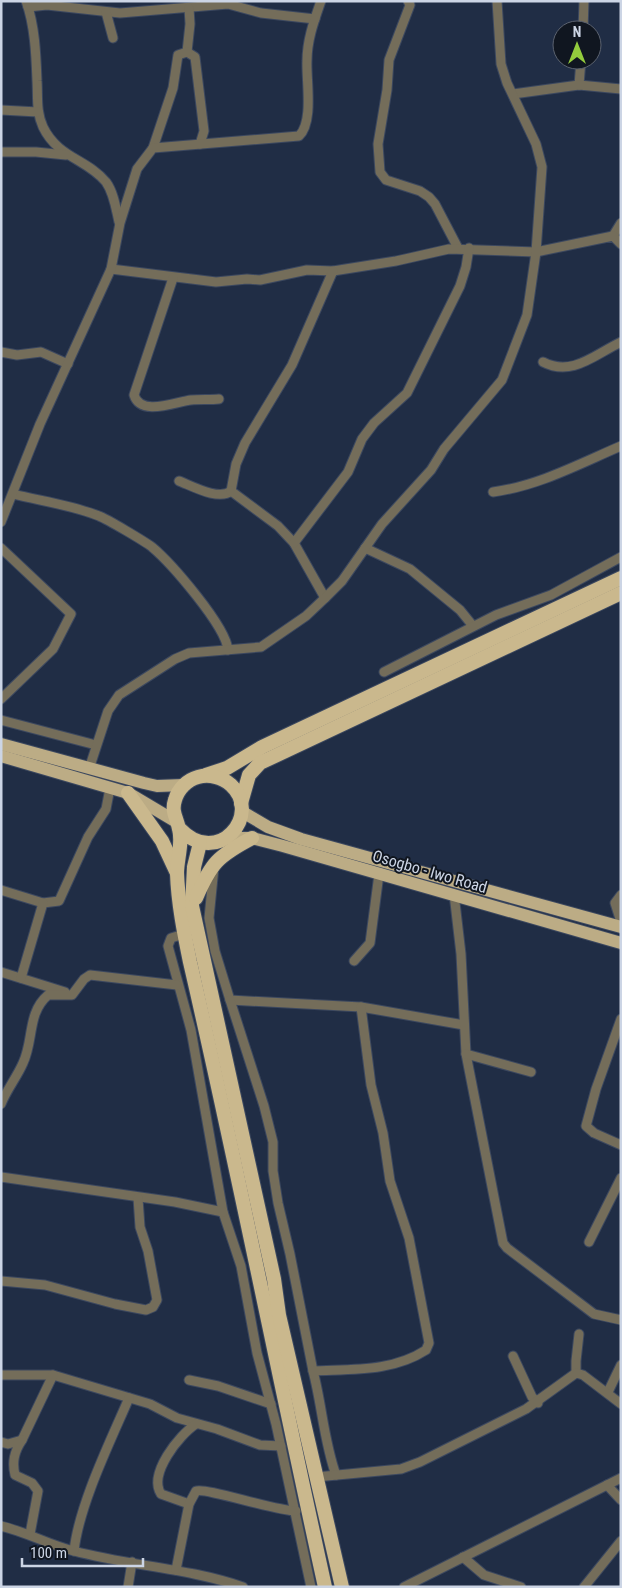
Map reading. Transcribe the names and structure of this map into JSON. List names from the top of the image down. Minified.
{"streets":{"main road":["Osogbo - Iwo Road"]},"scale_bar":"100 m","north":"top"}
